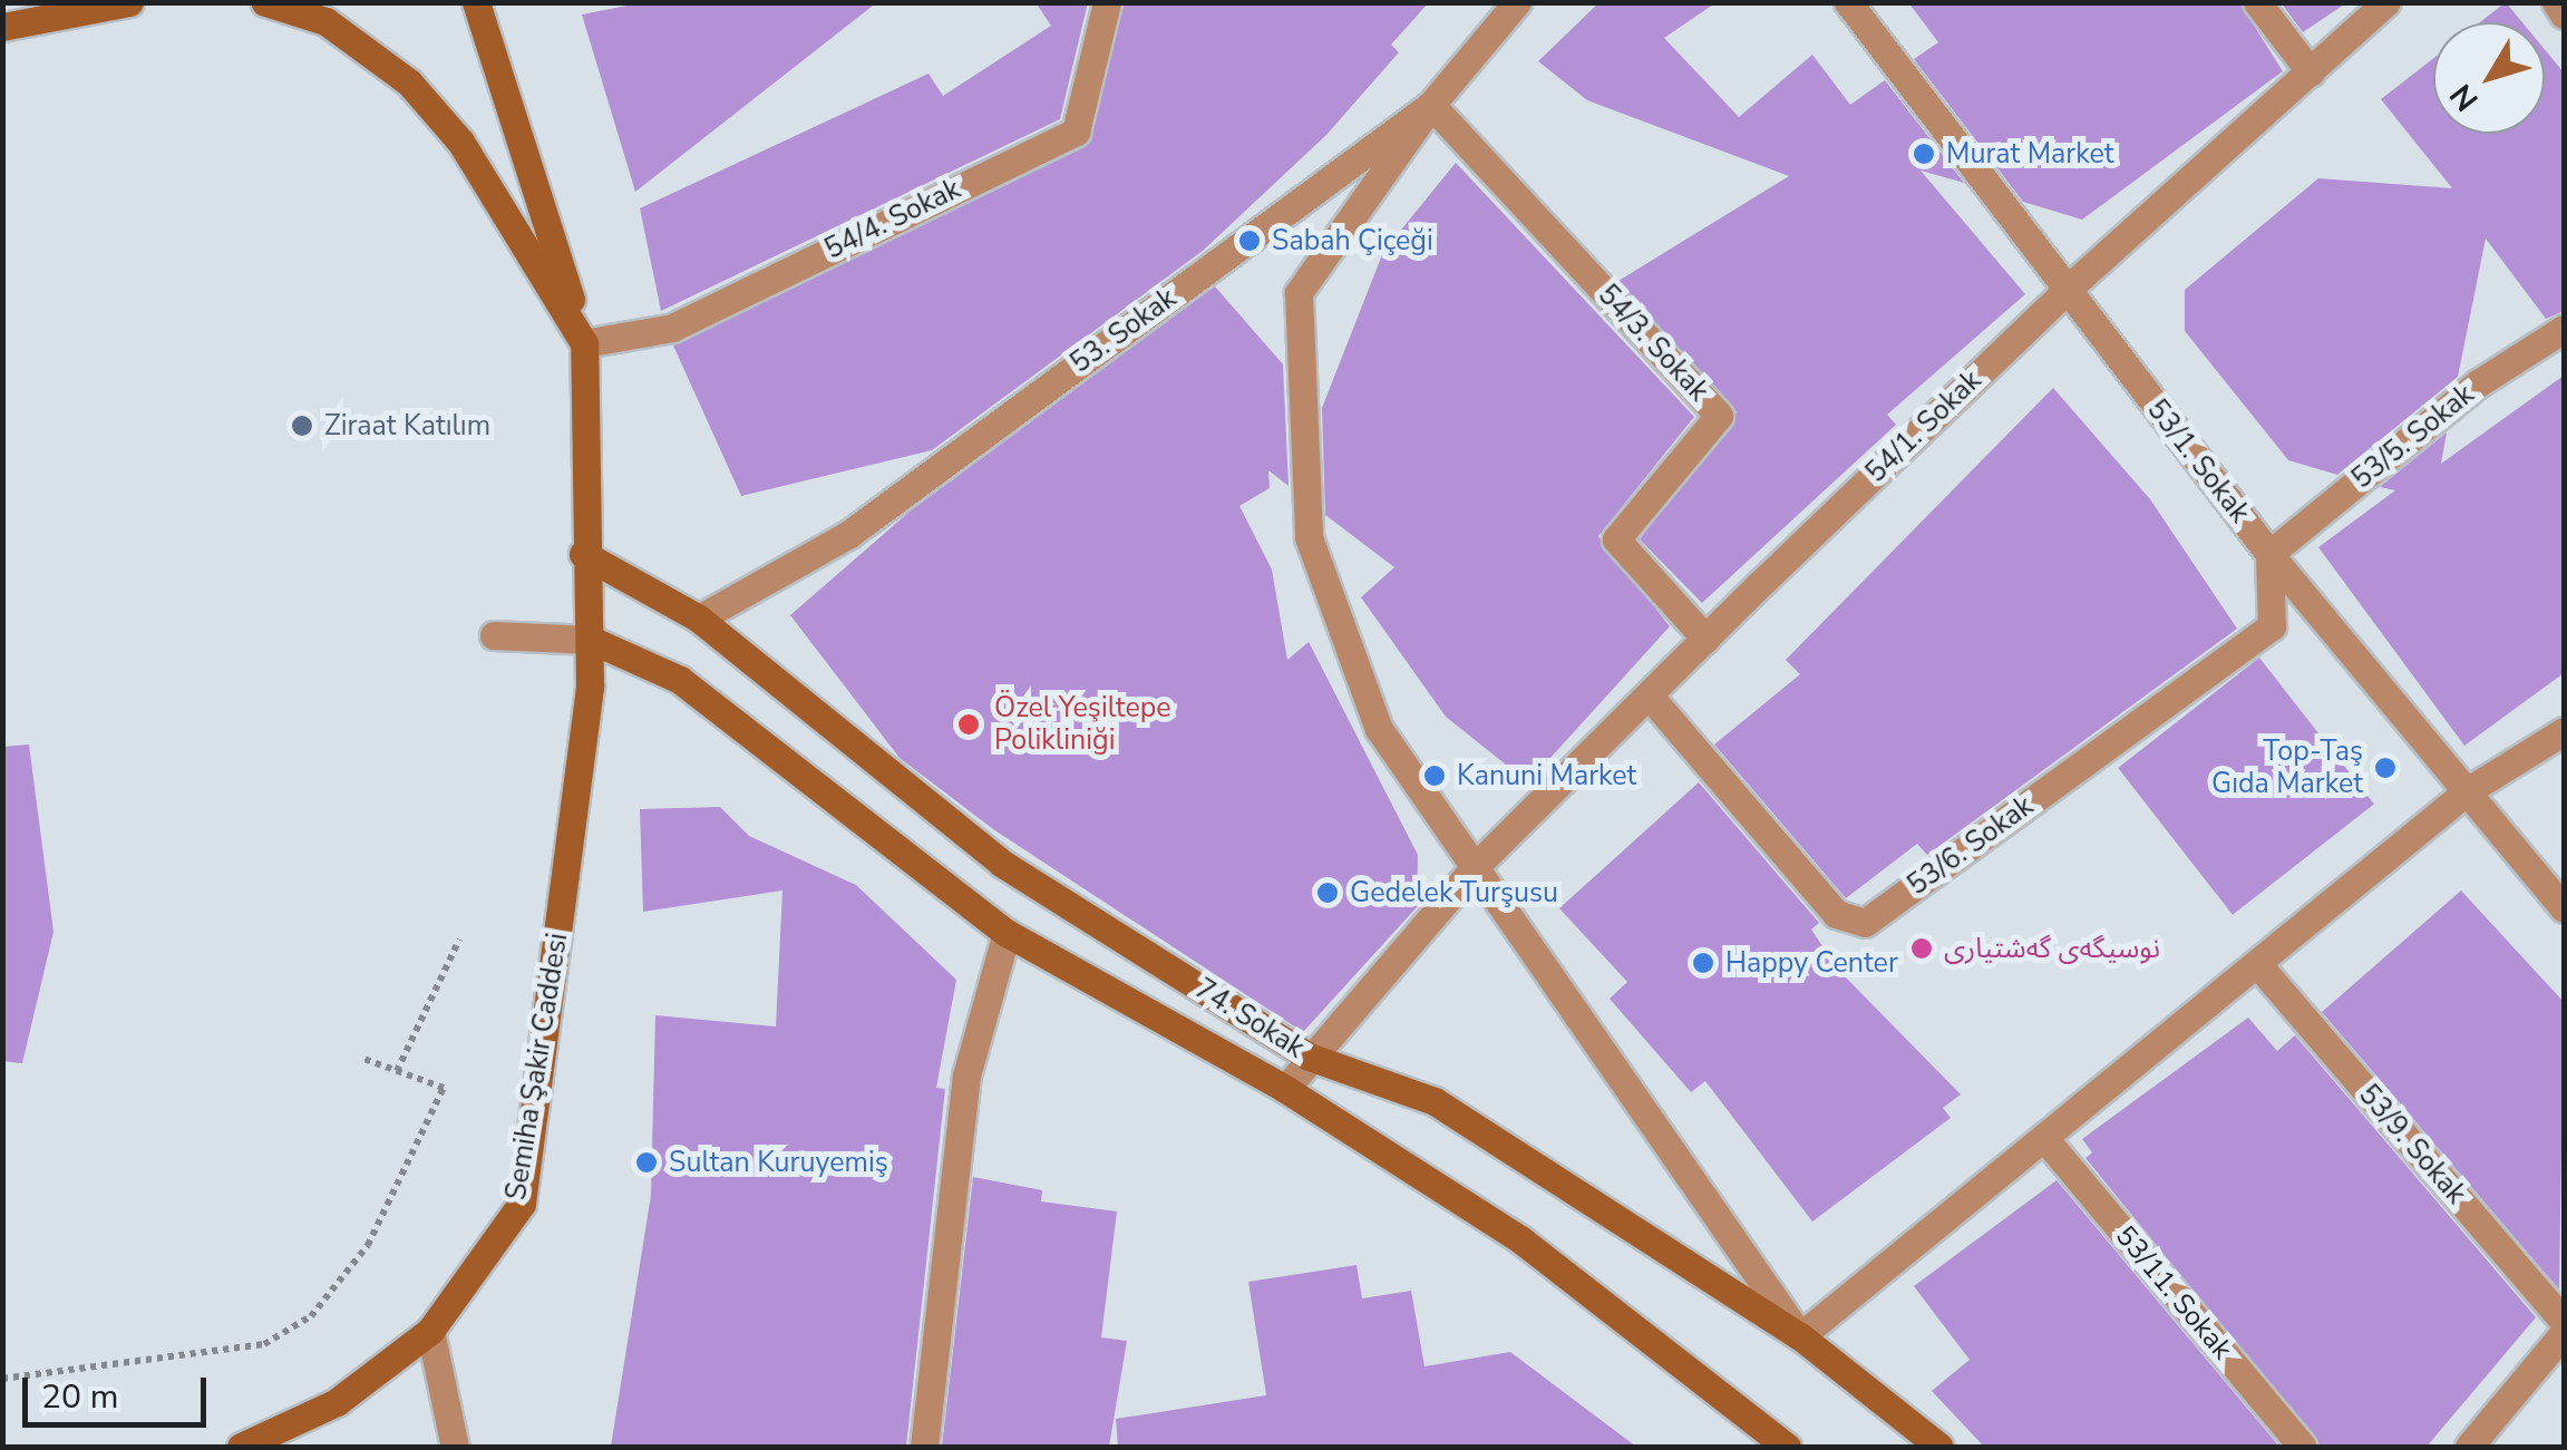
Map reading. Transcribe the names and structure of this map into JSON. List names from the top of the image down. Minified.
{"streets":{"main road":["74. Sokak","Semiha Şakir Caddesi"],"street":["54/4. Sokak","53. Sokak","54/3. Sokak","54/1. Sokak","53/5. Sokak","53/1. Sokak","53/6. Sokak","53/9. Sokak","53/11. Sokak"]},"crossings":[["54/4. Sokak","Semiha Şakir Caddesi"],["53. Sokak","54/3. Sokak"],["53. Sokak","74. Sokak"],["54/3. Sokak","54/1. Sokak"],["54/1. Sokak","53/1. Sokak"],["54/1. Sokak","53/6. Sokak"],["54/1. Sokak","74. Sokak"],["53/5. Sokak","53/1. Sokak"],["53/5. Sokak","53/6. Sokak"],["53/1. Sokak","53/6. Sokak"],["74. Sokak","Semiha Şakir Caddesi"]],"places":["Murat Market","Sabah Çiçeği","Ziraat Katılım","Özel Yeşiltepe Polikliniği","Top-Taş Gıda Market","Kanuni Market","Gedelek Turşusu","نوسیگەی گەشتیاری","Happy Center","Sultan Kuruyemiş"],"scale_bar":"20 m","north":"bottom left"}
